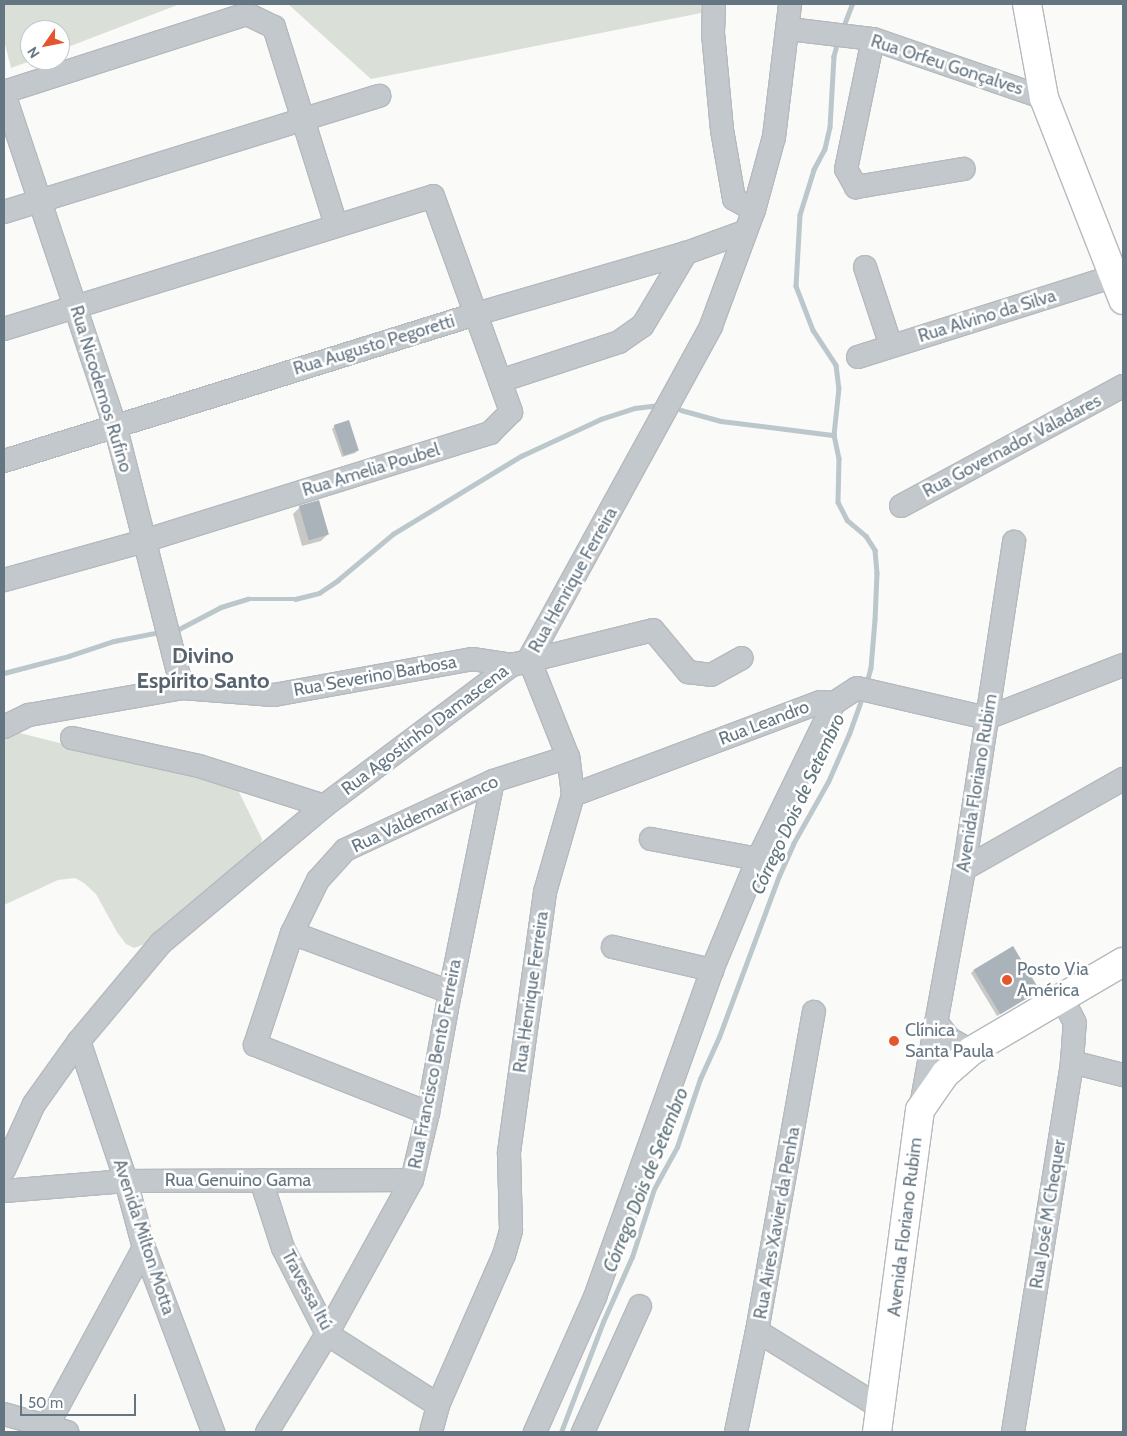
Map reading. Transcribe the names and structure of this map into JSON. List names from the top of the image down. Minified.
{"streets":{"main road":["Avenida Floriano Rubim"],"street":["Rua Orfeu Gonçalves","Rua Alvino da Silva","Rua Augusto Pegoretti","Rua Nicodemos Rufino","Rua Governador Valadares","Rua Amelia Poubel","Rua Henrique Ferreira","Rua Severino Barbosa","Rua Leandro","Rua Agostinho Damascena","Rua Valdemar Fianco","Rua Francisco Bento Ferreira","Rua Genuino Gama","Rua José M Chequer","Rua Aires Xavier da Penha","Avenida Milton Motta","Travessa Itú"]},"crossings":[["Rua Orfeu Gonçalves","Rua Henrique Ferreira"],["Rua Augusto Pegoretti","Rua Nicodemos Rufino"],["Rua Augusto Pegoretti","Rua Amelia Poubel"],["Rua Augusto Pegoretti","Rua Henrique Ferreira"],["Rua Nicodemos Rufino","Rua Amelia Poubel"],["Rua Nicodemos Rufino","Rua Severino Barbosa"],["Rua Henrique Ferreira","Rua Severino Barbosa"],["Rua Henrique Ferreira","Rua Leandro"],["Rua Henrique Ferreira","Rua Agostinho Damascena"],["Rua Henrique Ferreira","Rua Valdemar Fianco"],["Rua Henrique Ferreira","Travessa Itú"],["Rua Severino Barbosa","Rua Agostinho Damascena"],["Rua Leandro","Avenida Floriano Rubim"],["Rua Agostinho Damascena","Avenida Milton Motta"],["Rua Valdemar Fianco","Rua Francisco Bento Ferreira"],["Rua Francisco Bento Ferreira","Rua Genuino Gama"],["Rua Francisco Bento Ferreira","Travessa Itú"],["Rua Genuino Gama","Avenida Milton Motta"],["Rua Genuino Gama","Travessa Itú"]],"districts":["Divino Espírito Santo"],"water":["Córrego Dois de Setembro"],"places":["Posto Via América","Clínica Santa Paula"],"scale_bar":"50 m","north":"bottom left"}
